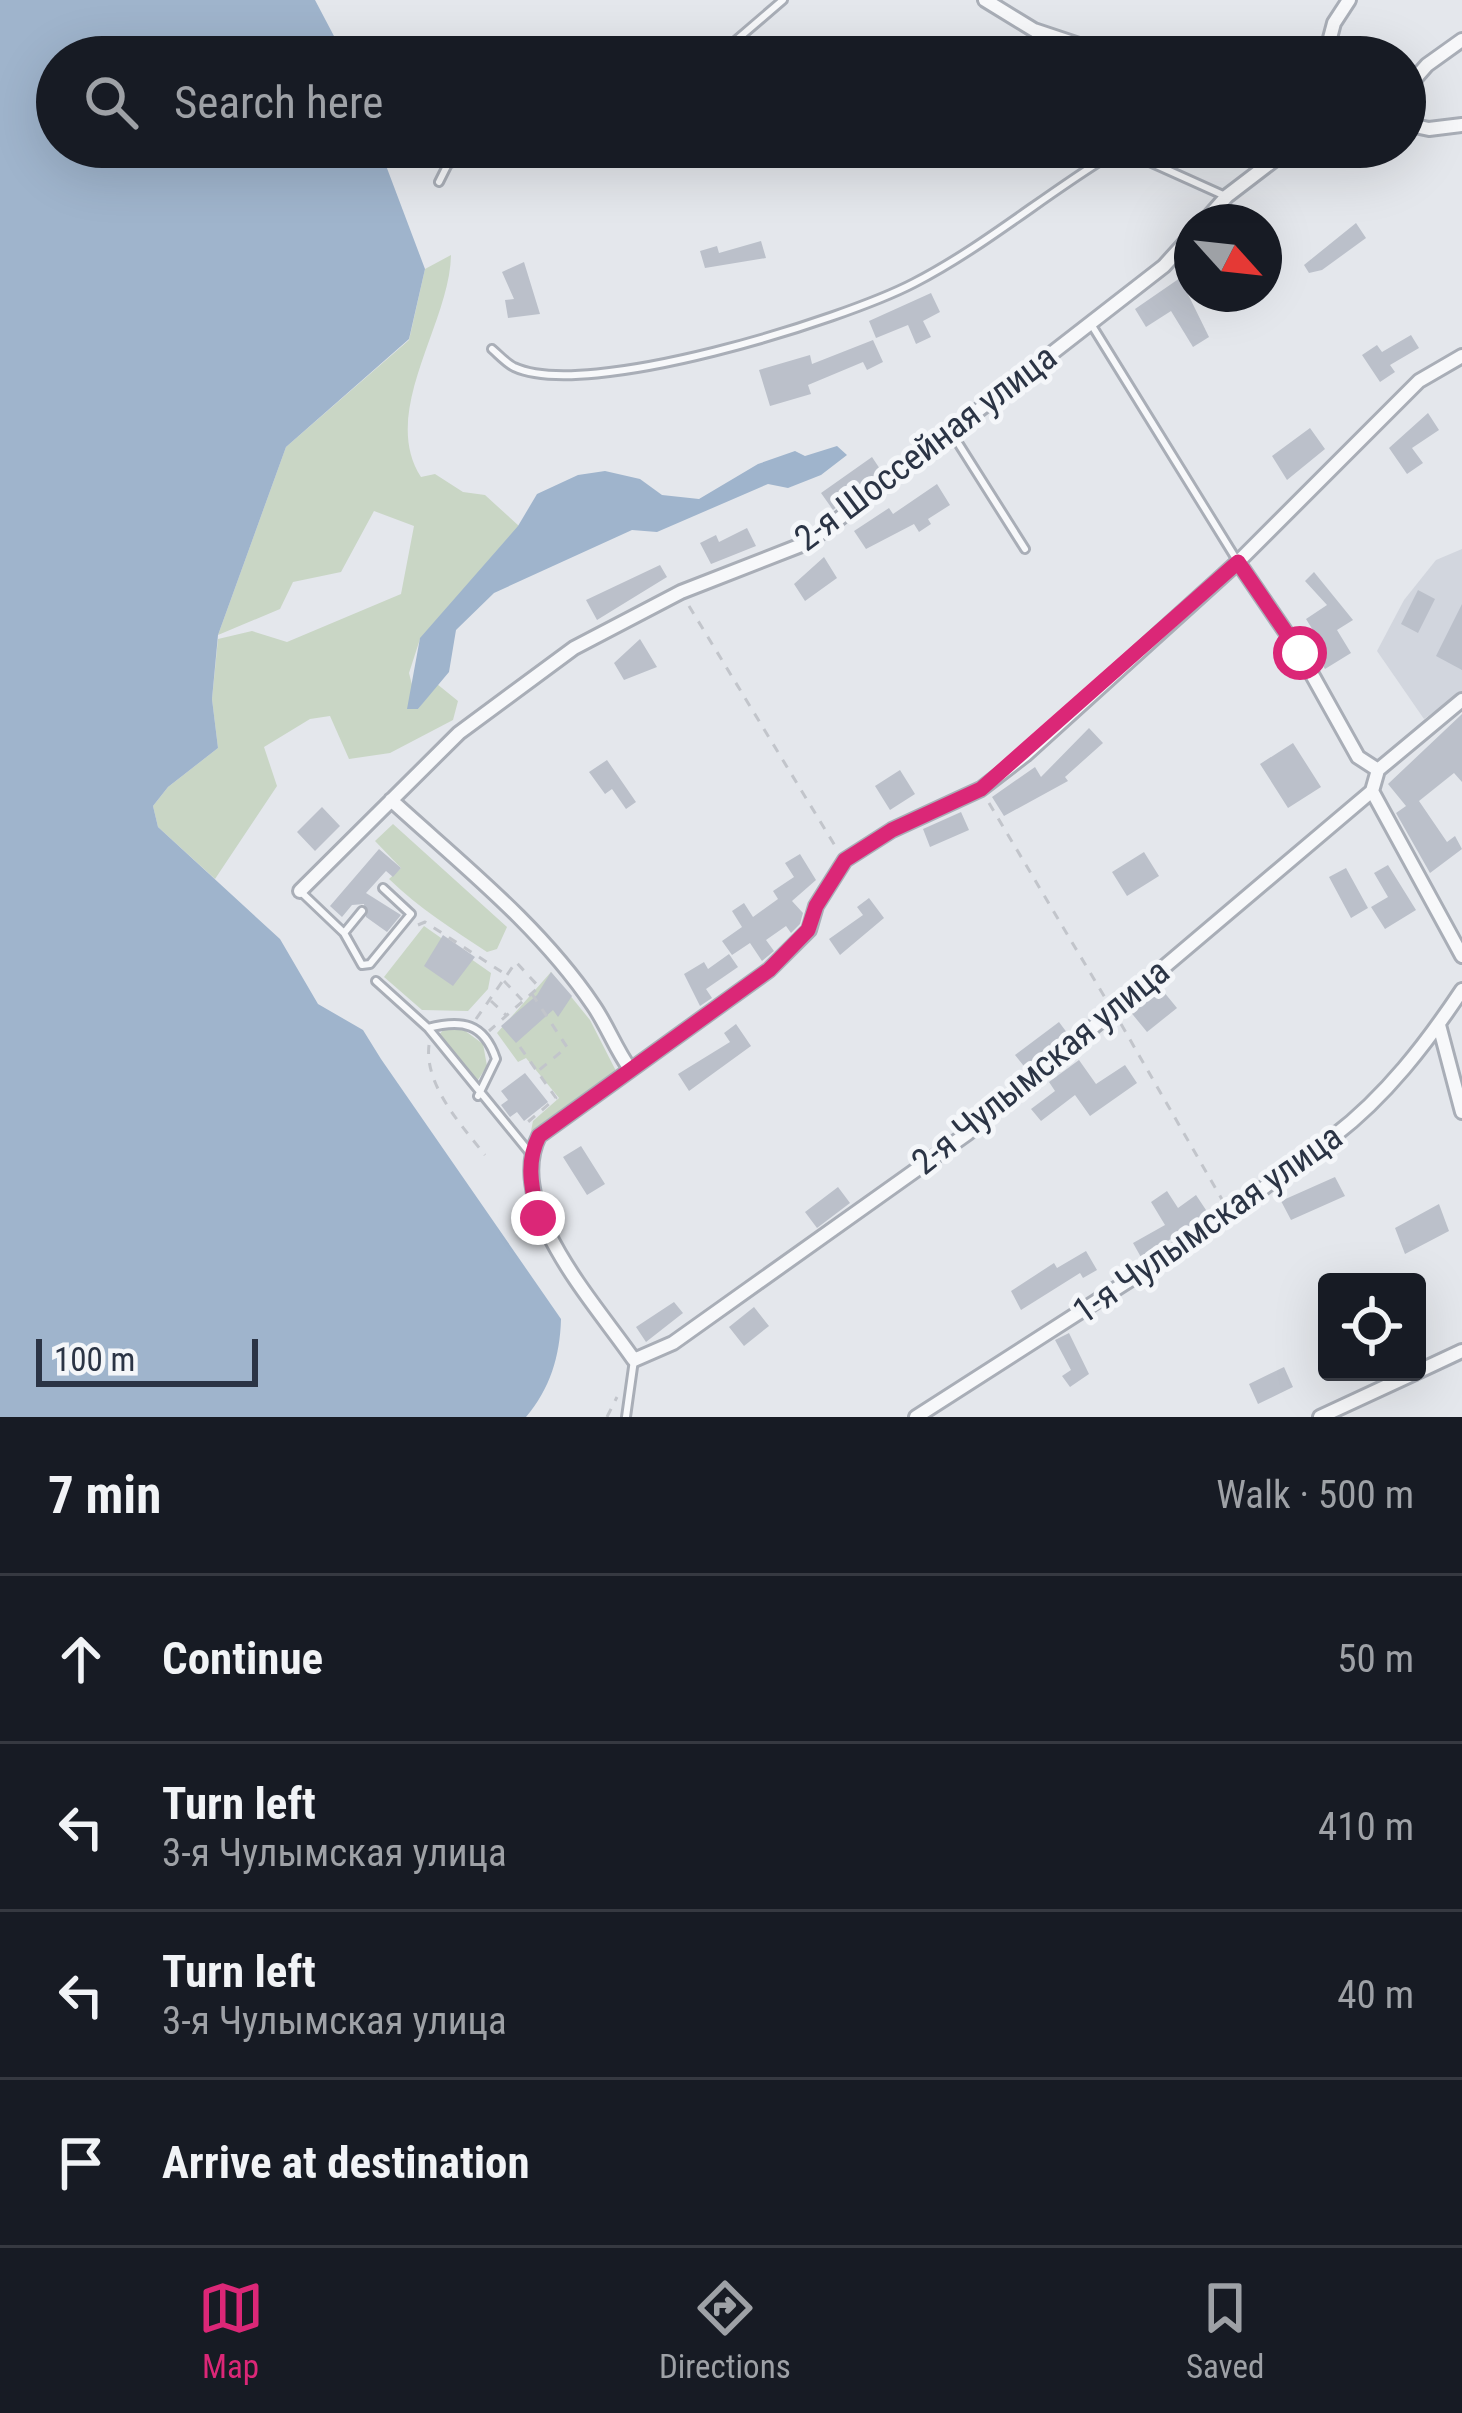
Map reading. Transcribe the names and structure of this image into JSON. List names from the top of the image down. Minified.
{"streets":{"street":["2-я Шоссейная улица","2-я Чулымская улица","1-я Чулымская улица"]},"scale_bar":"100 m","north":"bottom right","page":{"search":"Search here","scale":"100 m","heading":["7 min","Walk · 500 m"],"list":[["Continue","50 m"],["Turn left","3-я Чулымская улица","410 m"],["Turn left","3-я Чулымская улица","40 m"],"Arrive at destination"],"nav":["Map","Directions","Saved"]}}
